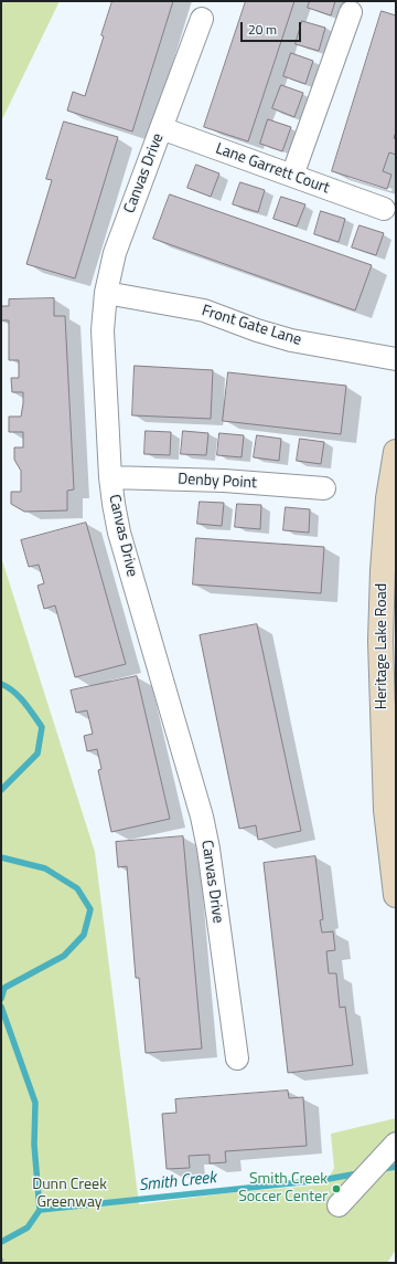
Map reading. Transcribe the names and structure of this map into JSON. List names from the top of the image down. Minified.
{"streets":{"main road":["Heritage Lake Road"],"street":["Lane Garrett Court","Canvas Drive","Front Gate Lane","Denby Point"]},"crossings":[["Lane Garrett Court","Canvas Drive"],["Canvas Drive","Front Gate Lane"],["Canvas Drive","Denby Point"]],"water":["Smith Creek"],"parks":["Dunn Creek Greenway"],"places":["Smith Creek Soccer Center"],"scale_bar":"20 m"}
